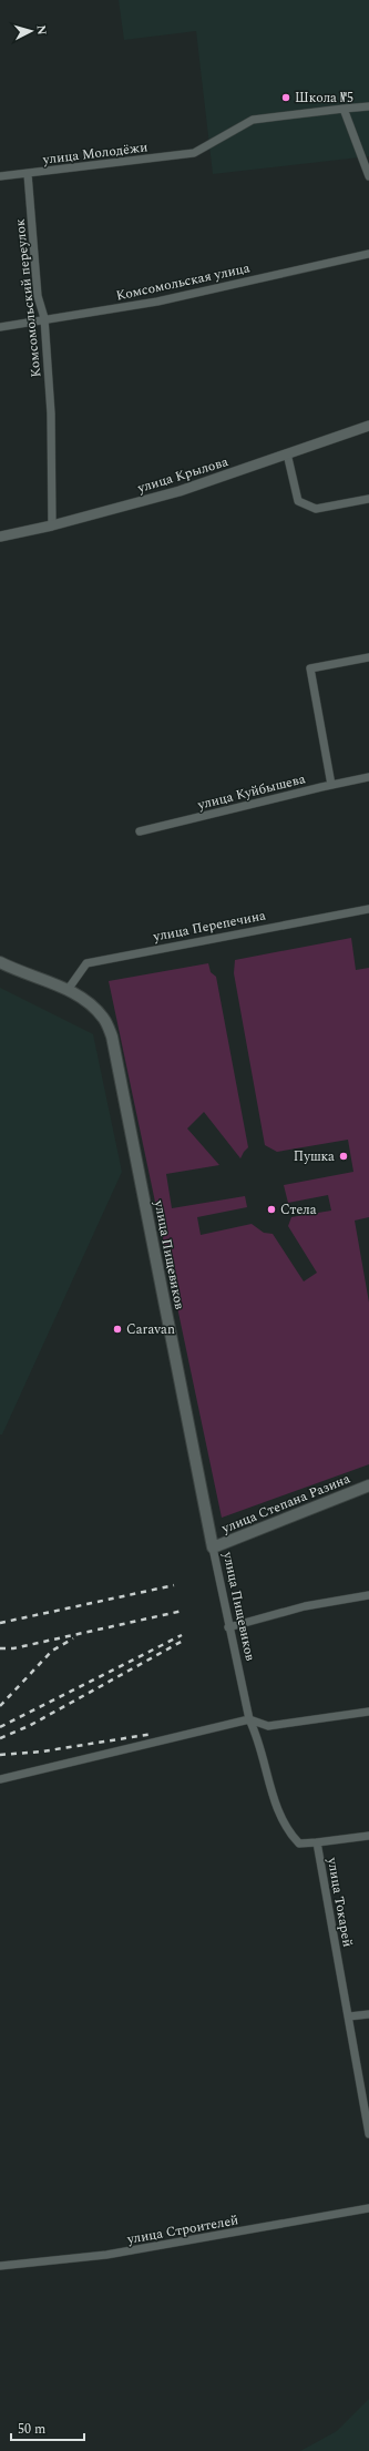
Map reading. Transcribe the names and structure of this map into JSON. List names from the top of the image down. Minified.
{"streets":{"main road":["улица Пищевиков","улица Степана Разина"],"street":["улица Молодёжи","Комсомольская улица","Комсомольский переулок","улица Крылова","улица Куйбышева","улица Перепечина","улица Токарей","улица Строителей"]},"crossings":[["улица Молодёжи","Комсомольский переулок"],["Комсомольская улица","Комсомольский переулок"],["Комсомольский переулок","улица Крылова"],["улица Перепечина","улица Пищевиков"],["улица Пищевиков","улица Степана Разина"],["улица Пищевиков","улица Токарей"]],"places":["Школа №5","Пушка","Стела","Caravan"],"scale_bar":"50 m","north":"right"}
